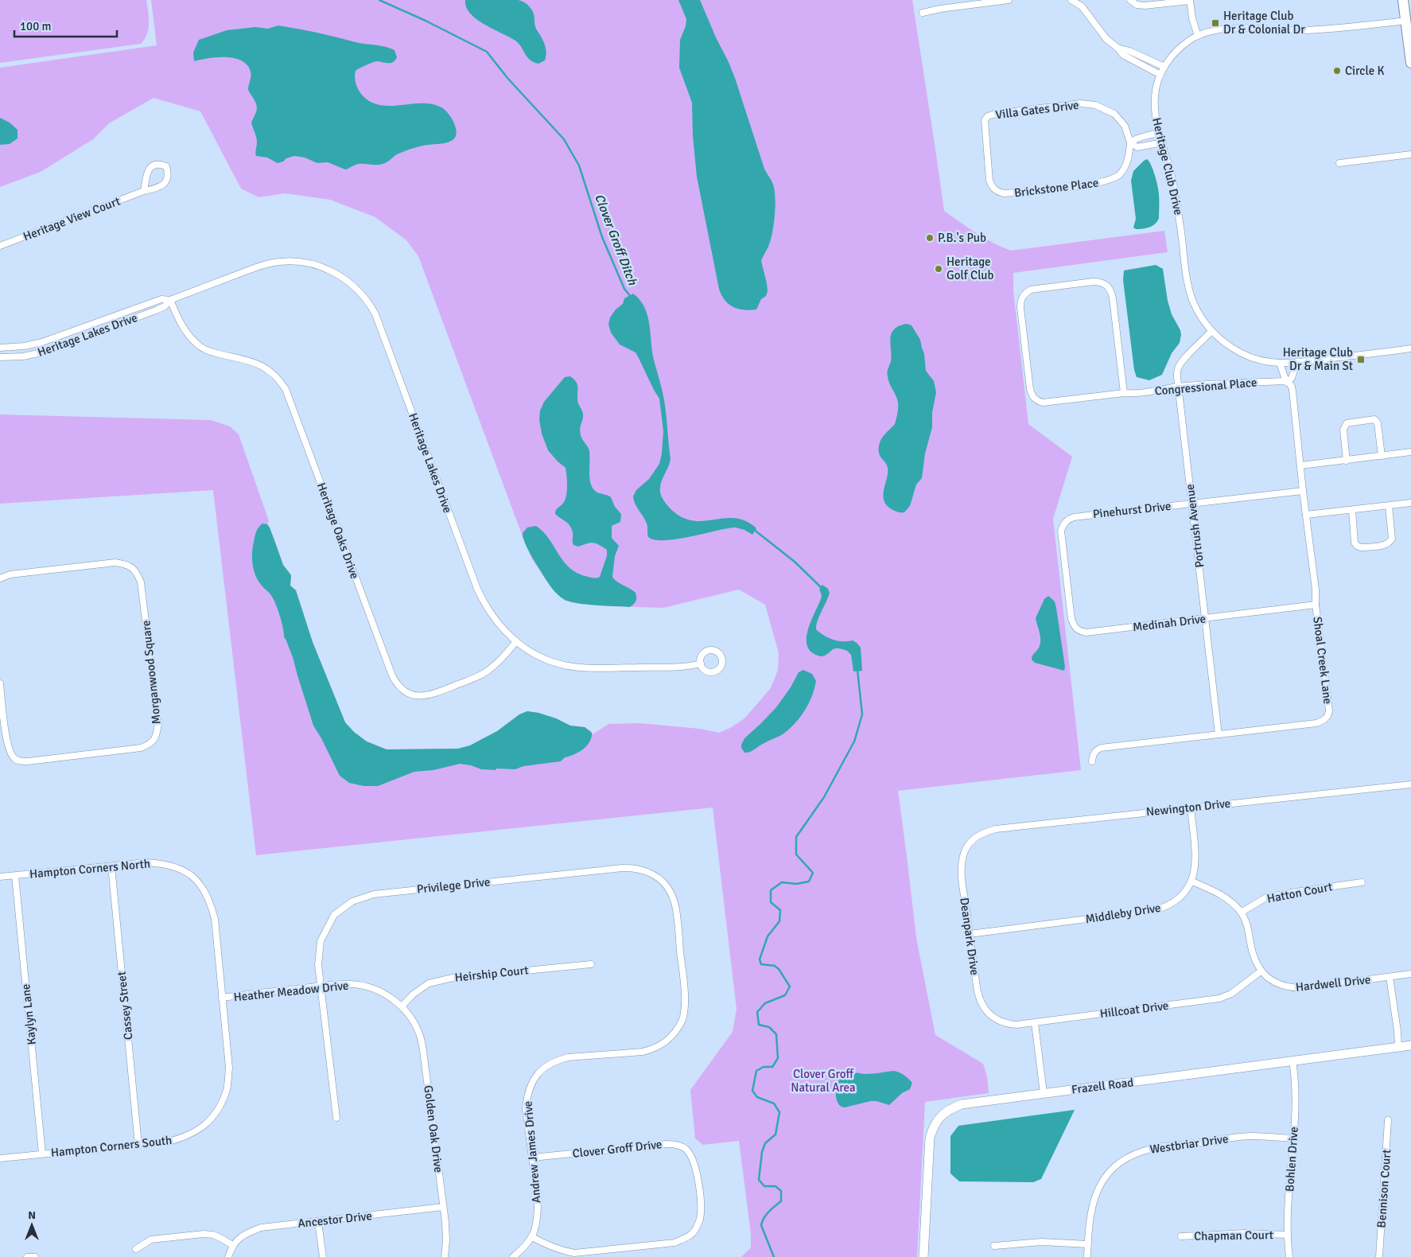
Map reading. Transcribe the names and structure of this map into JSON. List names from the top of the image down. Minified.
{"streets":{"street":["Villa Gates Drive","Heritage Club Drive","Brickstone Place","Heritage View Court","Heritage Lakes Drive","Congressional Place","Pinehurst Drive","Portrush Avenue","Heritage Oaks Drive","Medinah Drive","Shoal Creek Lane","Morganwood Square","Newington Drive","Hampton Corners North","Privilege Drive","Hatton Court","Middleby Drive","Deanpark Drive","Heirship Court","Hardwell Drive","Heather Meadow Drive","Cassey Street","Hillcoat Drive","Kaylyn Lane","Frazell Road","Golden Oak Drive","Westbriar Drive","Hampton Corners South","Clover Groff Drive","Andrew James Drive","Bohlen Drive","Bennison Court","Ancestor Drive","Chapman Court"]},"crossings":[["Villa Gates Drive","Brickstone Place"],["Heritage Club Drive","Portrush Avenue"],["Heritage Club Drive","Shoal Creek Lane"],["Heritage Lakes Drive","Heritage Oaks Drive"],["Congressional Place","Portrush Avenue"],["Congressional Place","Shoal Creek Lane"],["Pinehurst Drive","Portrush Avenue"],["Pinehurst Drive","Medinah Drive"],["Pinehurst Drive","Shoal Creek Lane"],["Portrush Avenue","Medinah Drive"],["Portrush Avenue","Shoal Creek Lane"],["Medinah Drive","Shoal Creek Lane"],["Newington Drive","Middleby Drive"],["Newington Drive","Deanpark Drive"],["Hampton Corners North","Heather Meadow Drive"],["Hampton Corners North","Cassey Street"],["Hampton Corners North","Kaylyn Lane"],["Hampton Corners North","Hampton Corners South"],["Privilege Drive","Heather Meadow Drive"],["Privilege Drive","Andrew James Drive"],["Middleby Drive","Deanpark Drive"],["Deanpark Drive","Hillcoat Drive"],["Heirship Court","Heather Meadow Drive"],["Heirship Court","Golden Oak Drive"],["Hardwell Drive","Hillcoat Drive"],["Heather Meadow Drive","Golden Oak Drive"],["Heather Meadow Drive","Hampton Corners South"],["Cassey Street","Hampton Corners South"],["Kaylyn Lane","Hampton Corners South"],["Frazell Road","Bohlen Drive"],["Golden Oak Drive","Ancestor Drive"],["Westbriar Drive","Bohlen Drive"],["Clover Groff Drive","Andrew James Drive"],["Bohlen Drive","Chapman Court"]],"water":["Clover Groff Ditch"],"parks":["Clover Groff Natural Area"],"places":{"transit":["Heritage Club Dr & Colonial Dr","Heritage Club Dr & Main St"],"other":["Circle K","P.B.'s Pub","Heritage Golf Club"]},"scale_bar":"100 m","north":"top"}
